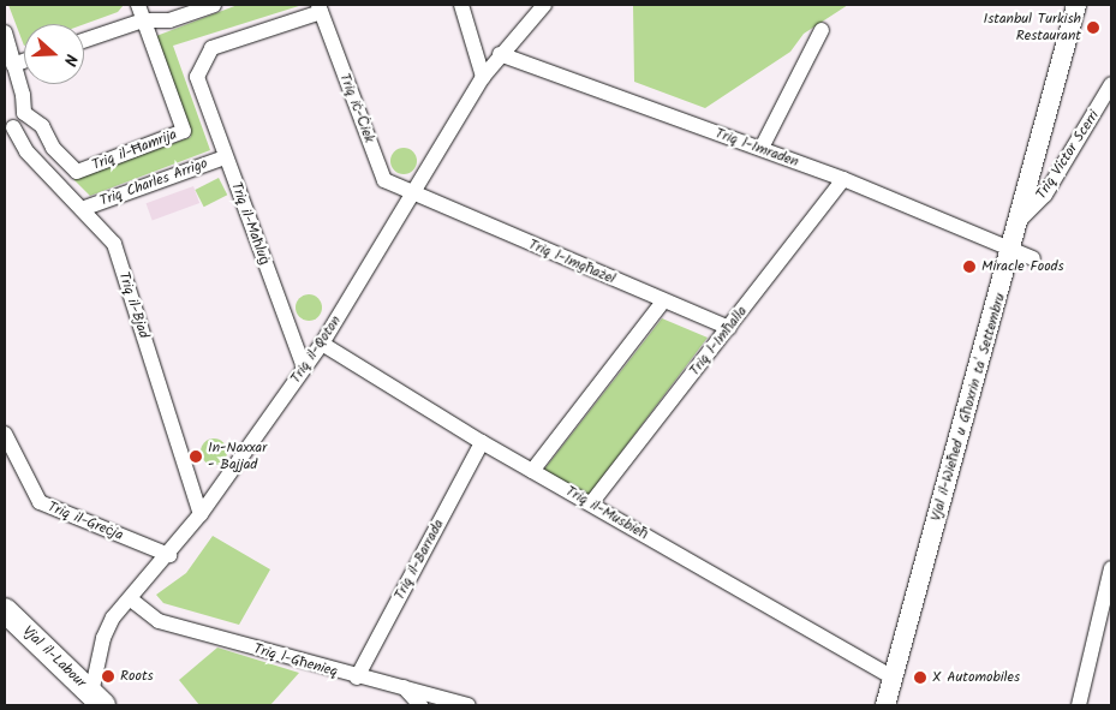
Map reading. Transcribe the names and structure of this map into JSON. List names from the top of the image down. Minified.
{"streets":{"main road":["Vjal il-Labour"],"street":["Triq iċ-Ċiek","Triq l-Imraden","Triq il-Ħamrija","Triq Victor Scerri","Triq Charles Arrigo","Triq il-Maħluġ","Triq l-Imgħażel","Triq il-Bjad","Triq l-Imħalla","Triq il-Qoton","Vjal il-Wieħed u Għoxrin ta' Settembru","Triq il-Musbieħ","Triq il-Greċja","Triq il-Barrada","Triq l-Għenieq"]},"crossings":[["Triq iċ-Ċiek","Triq il-Maħluġ"],["Triq iċ-Ċiek","Triq l-Imgħażel"],["Triq iċ-Ċiek","Triq il-Qoton"],["Triq l-Imraden","Triq l-Imħalla"],["Triq l-Imraden","Triq il-Qoton"],["Triq l-Imraden","Vjal il-Wieħed u Għoxrin ta' Settembru"],["Triq Victor Scerri","Vjal il-Wieħed u Għoxrin ta' Settembru"],["Triq Charles Arrigo","Triq il-Maħluġ"],["Triq Charles Arrigo","Triq il-Bjad"],["Triq il-Maħluġ","Triq il-Qoton"],["Triq l-Imgħażel","Triq l-Imħalla"],["Triq l-Imgħażel","Triq il-Qoton"],["Triq il-Bjad","Triq il-Qoton"],["Triq l-Imħalla","Triq il-Musbieħ"],["Triq il-Qoton","Triq il-Musbieħ"],["Triq il-Qoton","Triq il-Greċja"],["Triq il-Qoton","Vjal il-Labour"],["Triq il-Qoton","Triq l-Għenieq"],["Vjal il-Wieħed u Għoxrin ta' Settembru","Triq il-Musbieħ"],["Triq il-Musbieħ","Triq il-Barrada"],["Triq il-Barrada","Triq l-Għenieq"]],"places":["Istanbul Turkish Restaurant","Miracle Foods","In-Naxxar - Bajjad","Roots","X Automobiles"],"north":"right"}
